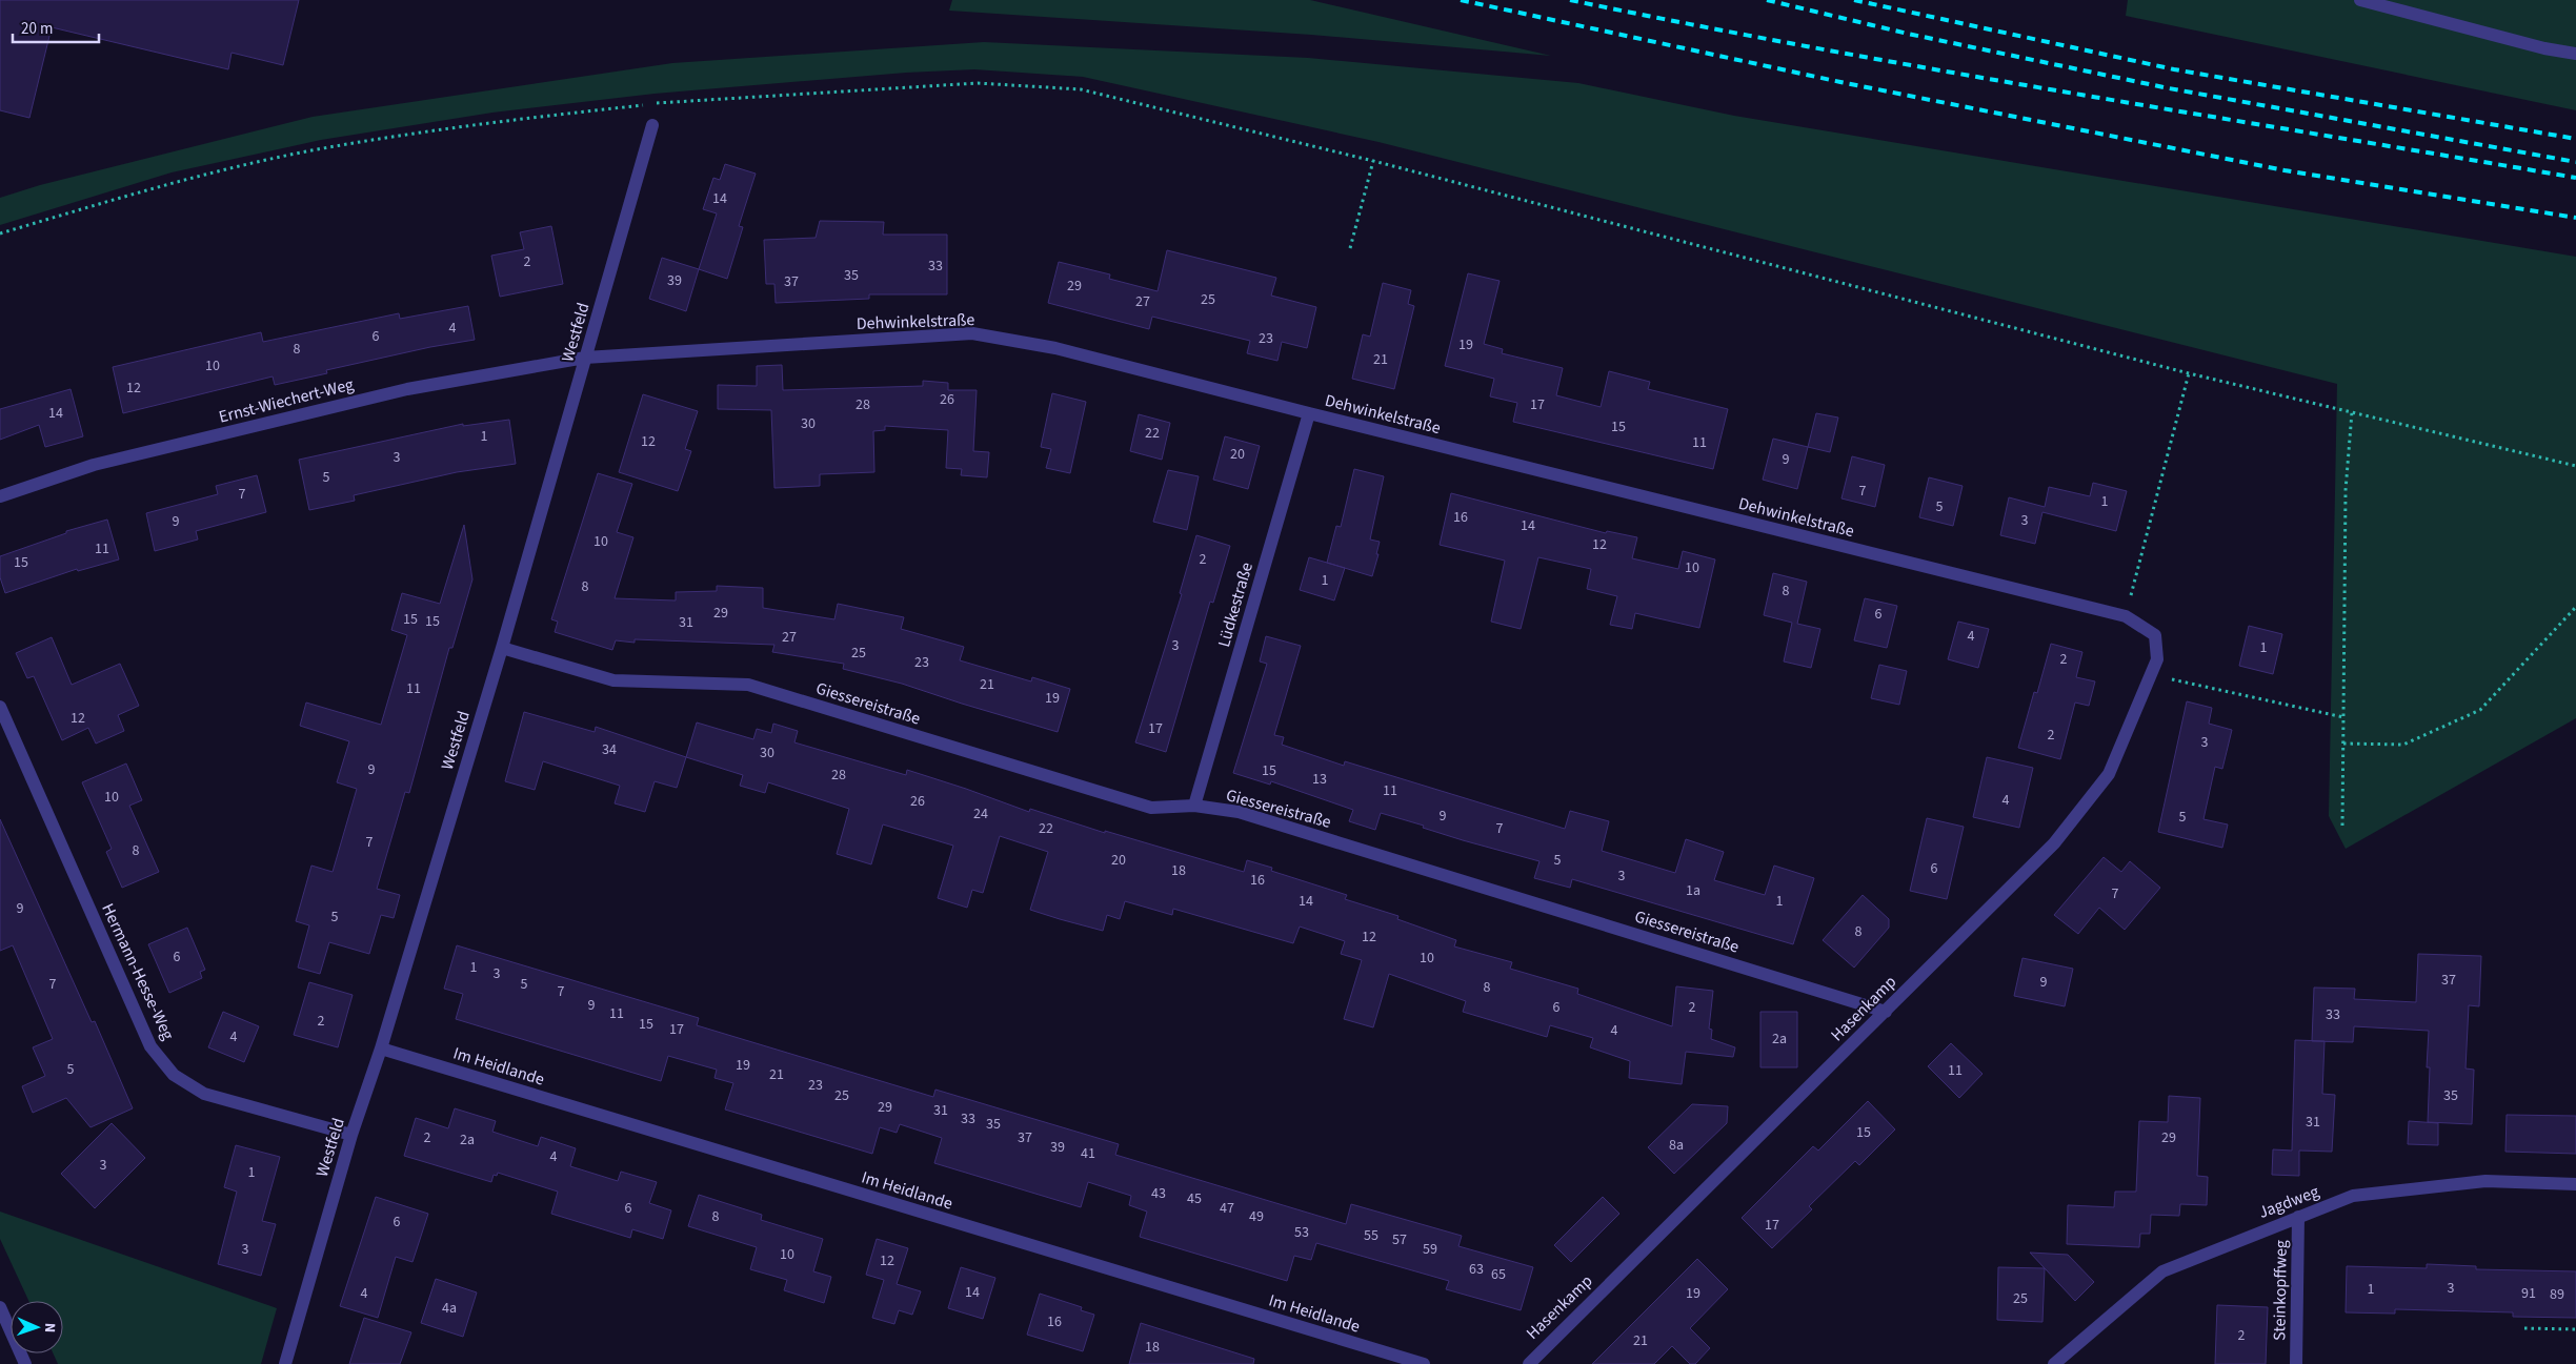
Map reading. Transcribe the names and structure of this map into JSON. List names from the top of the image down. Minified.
{"streets":{"street":["Dehwinkelstraße","Westfeld","Ernst-Wiechert-Weg","Lüdkestraße","Giessereistraße","Hermann-Hesse-Weg","Hasenkamp","Im Heidlande","Jagdweg","Steinkopffweg"]},"crossings":[["Dehwinkelstraße","Westfeld"],["Dehwinkelstraße","Ernst-Wiechert-Weg"],["Dehwinkelstraße","Lüdkestraße"],["Dehwinkelstraße","Hasenkamp"],["Westfeld","Ernst-Wiechert-Weg"],["Westfeld","Giessereistraße"],["Westfeld","Hermann-Hesse-Weg"],["Westfeld","Im Heidlande"],["Lüdkestraße","Giessereistraße"],["Giessereistraße","Hasenkamp"],["Jagdweg","Steinkopffweg"]],"house_numbers":["14","2","33","35","39","37","29","25","27","4","6","23","19","8","21","10","12","26","28","17","14","30","15","22","1","12","11","20","3","9","5","7","7","1","5","16","3","9","14","10","12","11","2","15","10","1","8","8","29","6","15","15","31","4","27","3","1","25","2","23","21","11","19","12","17","2","3","34","30","9","15","28","13","11","10","4","26","24","9","5","22","7","7","8","20","5","6","18","3","16","1a","7","14","1","9","5","8","12","6","10","1","3","37","9","7","5","8","7","9","6","2","11","33","2","15","17","4","4","2a","19","5","11","21","23","25","35","29","31","33","31","35","15","2","37","29","2a","8a","39","41","4","3","1","43","45","6","47","8","49","6","17","53","55","57","3","59","10","12","63","65","3","1","14","4","19","91","89","25","4a","16","2","21","18"],"scale_bar":"20 m","north":"right"}
